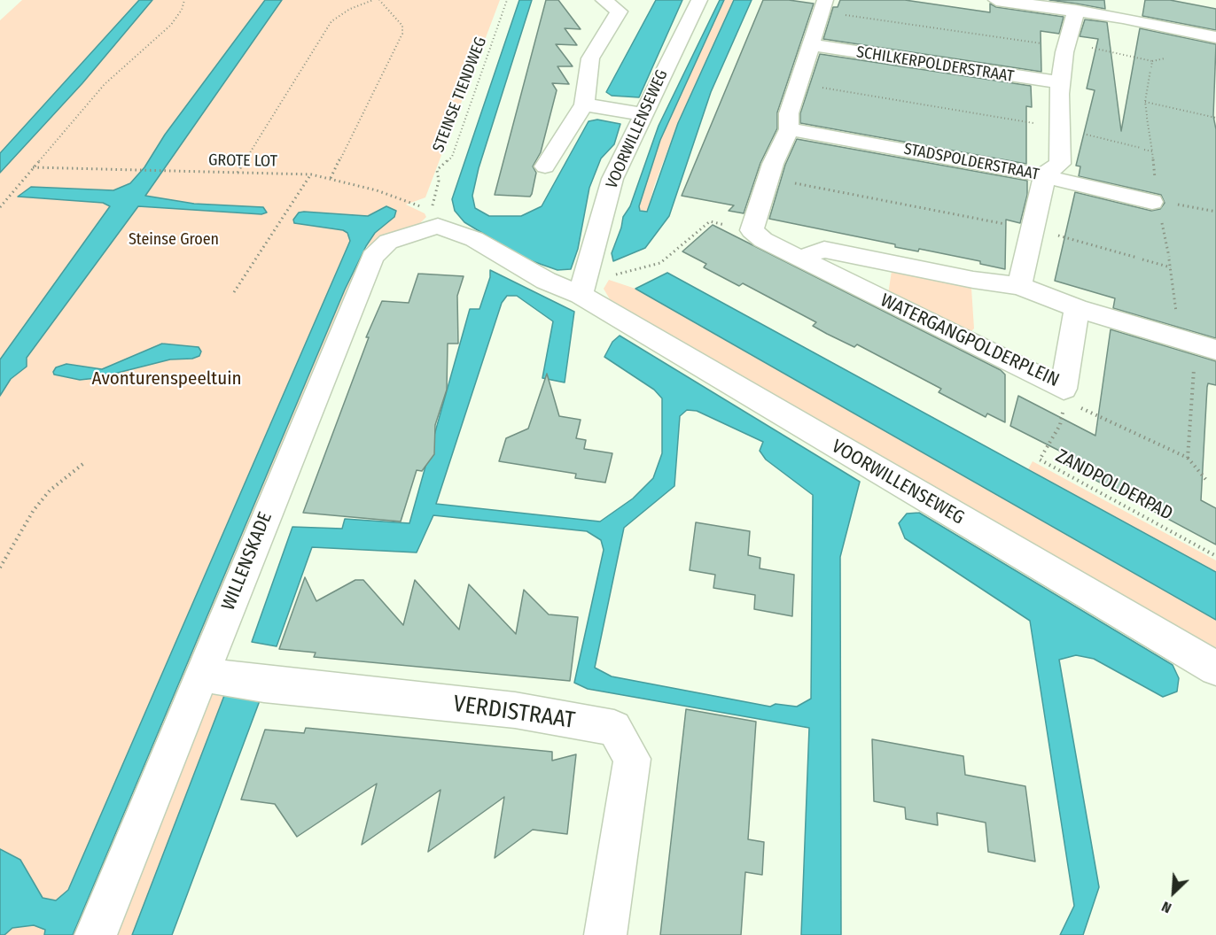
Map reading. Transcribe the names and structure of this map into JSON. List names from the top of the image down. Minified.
{"streets":{"street":["SCHILKERPOLDERSTRAAT","VOORWILLENSEWEG","STADSPOLDERSTRAAT","WATERGANGPOLDERPLEIN","WILLENSKADE","VERDISTRAAT"],"path":["STEINSE TIENDWEG","GROTE LOT","ZANDPOLDERPAD"]},"crossings":[["STEINSE TIENDWEG","VOORWILLENSEWEG"],["STEINSE TIENDWEG","GROTE LOT"],["STEINSE TIENDWEG","WILLENSKADE"],["VOORWILLENSEWEG","GROTE LOT"],["VOORWILLENSEWEG","WILLENSKADE"],["GROTE LOT","WILLENSKADE"],["WATERGANGPOLDERPLEIN","ZANDPOLDERPAD"],["WILLENSKADE","VERDISTRAAT"]],"parks":["Steinse Groen","Avonturenspeeltuin"],"north":"bottom left"}
